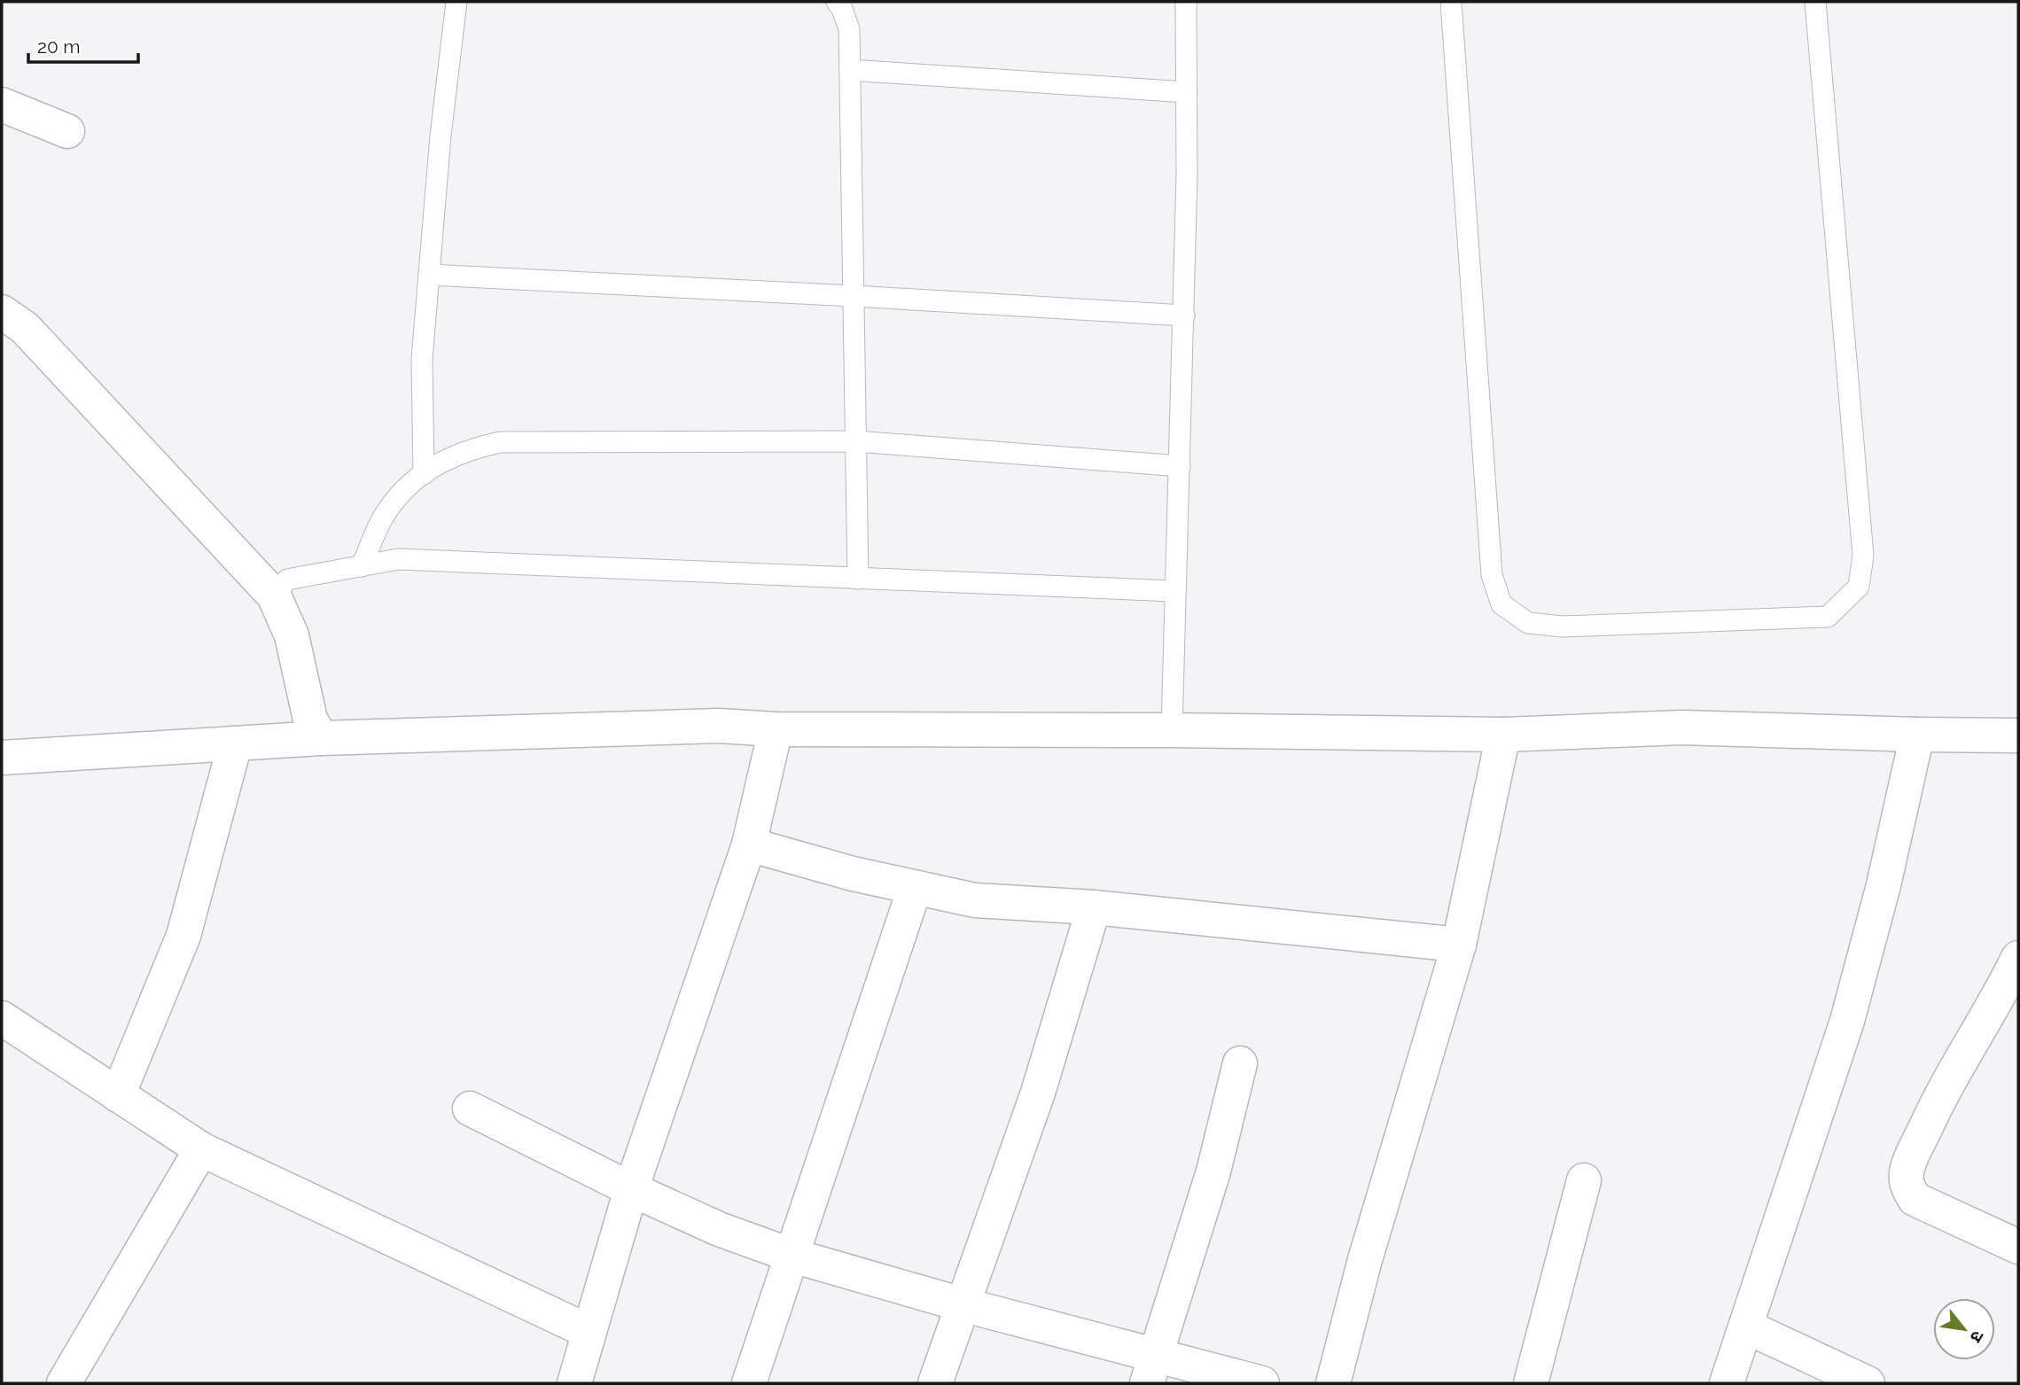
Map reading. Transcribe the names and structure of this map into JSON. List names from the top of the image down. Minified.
{"scale_bar":"20 m","north":"bottom right"}
